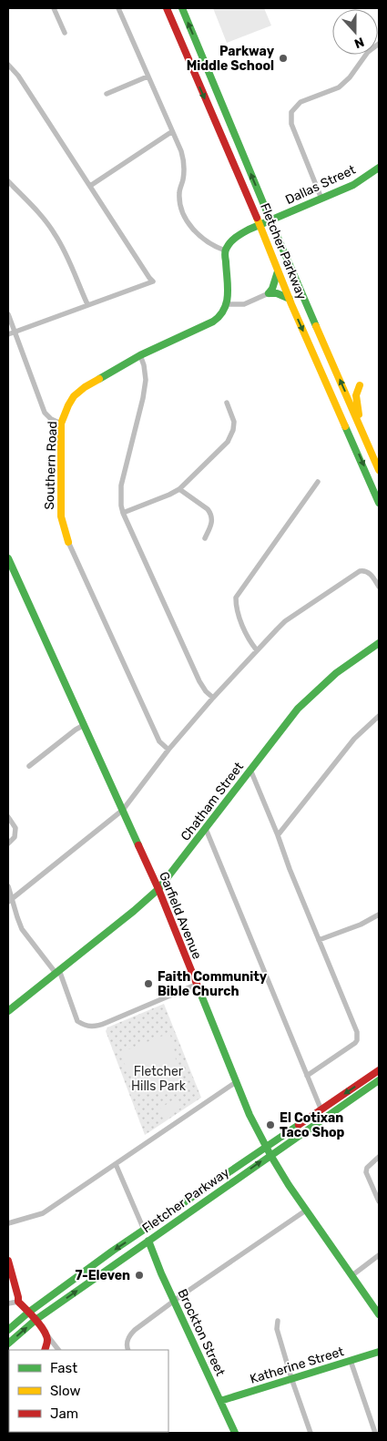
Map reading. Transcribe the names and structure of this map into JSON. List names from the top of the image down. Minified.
{"streets":{"street":["Dallas Street","Fletcher Parkway","Southern Road","Chatham Street","Garfield Avenue","Brockton Street","Katherine Street"]},"crossings":[["Dallas Street","Fletcher Parkway"],["Fletcher Parkway","Garfield Avenue"],["Fletcher Parkway","Brockton Street"],["Chatham Street","Garfield Avenue"],["Brockton Street","Katherine Street"]],"parks":["Fletcher Hills Park"],"places":["Parkway Middle School","Faith Community Bible Church","El Cotixan Taco Shop","7-Eleven"],"legend":["Fast","Slow","Jam"],"north":"bottom"}
